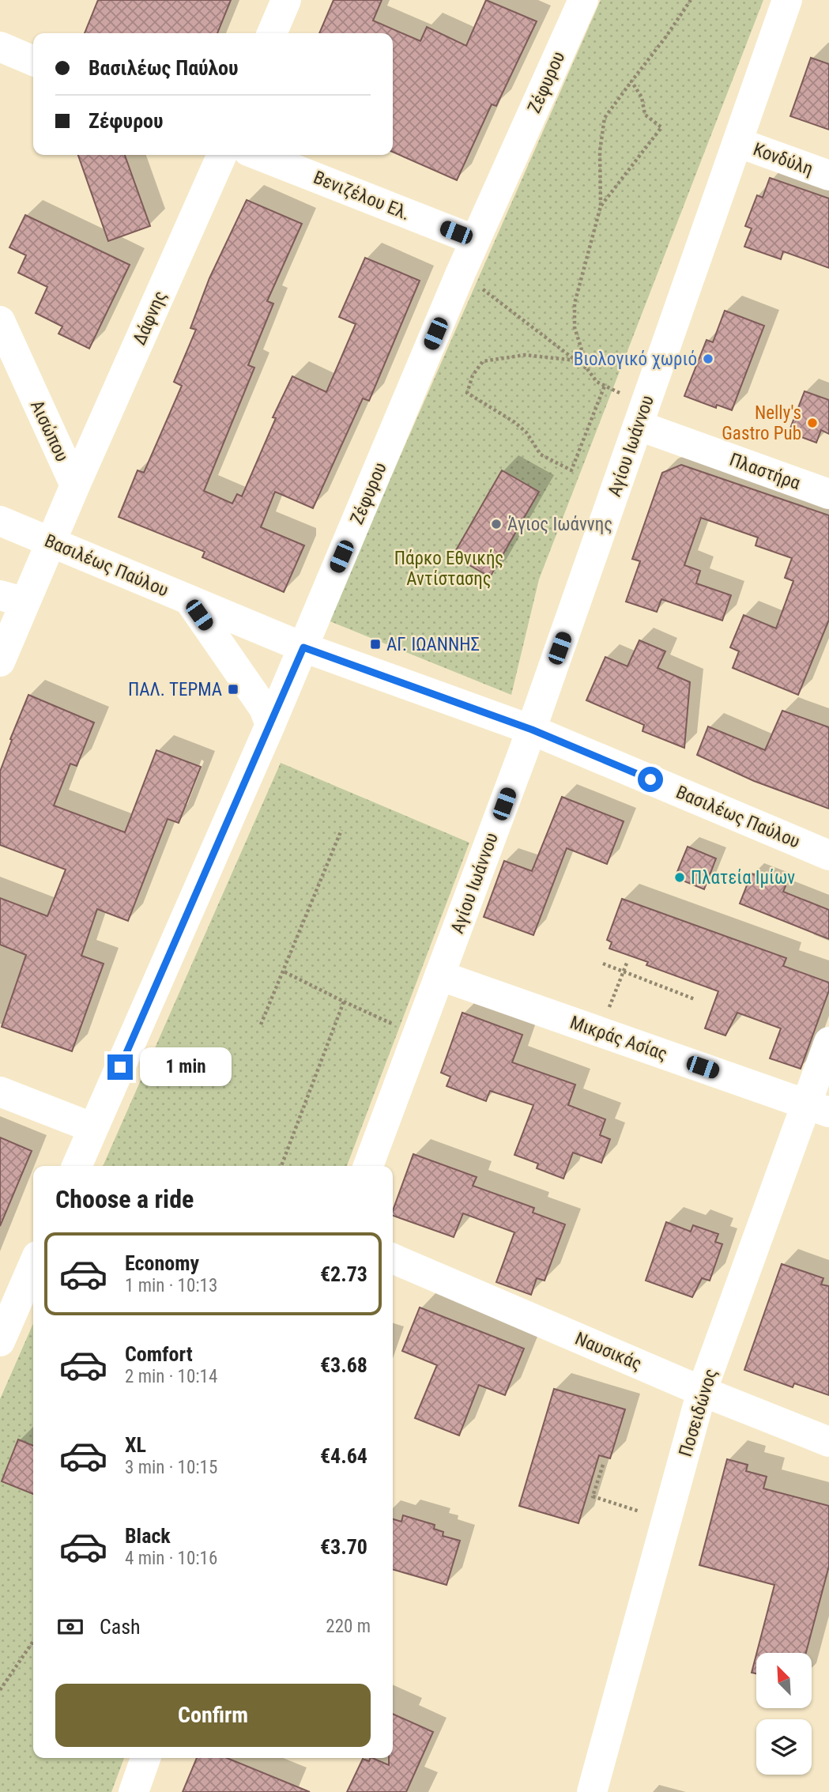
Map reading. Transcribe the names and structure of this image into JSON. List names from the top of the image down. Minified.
{"streets":{"street":["Ζέφυρου","Κονδύλη","Βενιζέλου Ελ.","Δάφνης","Αισώπου","Αγίου Ιωάννου","Πλαστήρα","Βασιλέως Παύλου","Μικράς Ασίας","Ναυσικάς","Ποσειδώνος"]},"crossings":[["Ζέφυρου","Βενιζέλου Ελ."],["Ζέφυρου","Βασιλέως Παύλου"],["Κονδύλη","Αγίου Ιωάννου"],["Δάφνης","Αισώπου"],["Αγίου Ιωάννου","Πλαστήρα"],["Αγίου Ιωάννου","Βασιλέως Παύλου"],["Αγίου Ιωάννου","Μικράς Ασίας"],["Μικράς Ασίας","Ποσειδώνος"],["Ναυσικάς","Ποσειδώνος"]],"parks":["Πάρκο Εθνικής Αντίστασης"],"places":{"other":["Βιολογικό χωριό","Nelly's Gastro Pub","Άγιος Ιωάννης","Πλατεία Ιμίων"],"transit":["ΑΓ. ΙΩΑΝΝΗΣ","ΠΑΛ. ΤΕΡΜΑ"]},"north":"top left","page":{"banner":["Βασιλέως Παύλου","Ζέφυρου"],"bubble":"1 min","heading":"Choose a ride","list":[{"name":"Economy","note":"1 min · 10:13","value":"€2.73"},{"name":"Comfort","note":"2 min · 10:14","value":"€3.68"},{"name":"XL","note":"3 min · 10:15","value":"€4.64"},{"name":"Black","note":"4 min · 10:16","value":"€3.70"}],"pay":["Cash","220 m"],"buttons":"Confirm"}}
